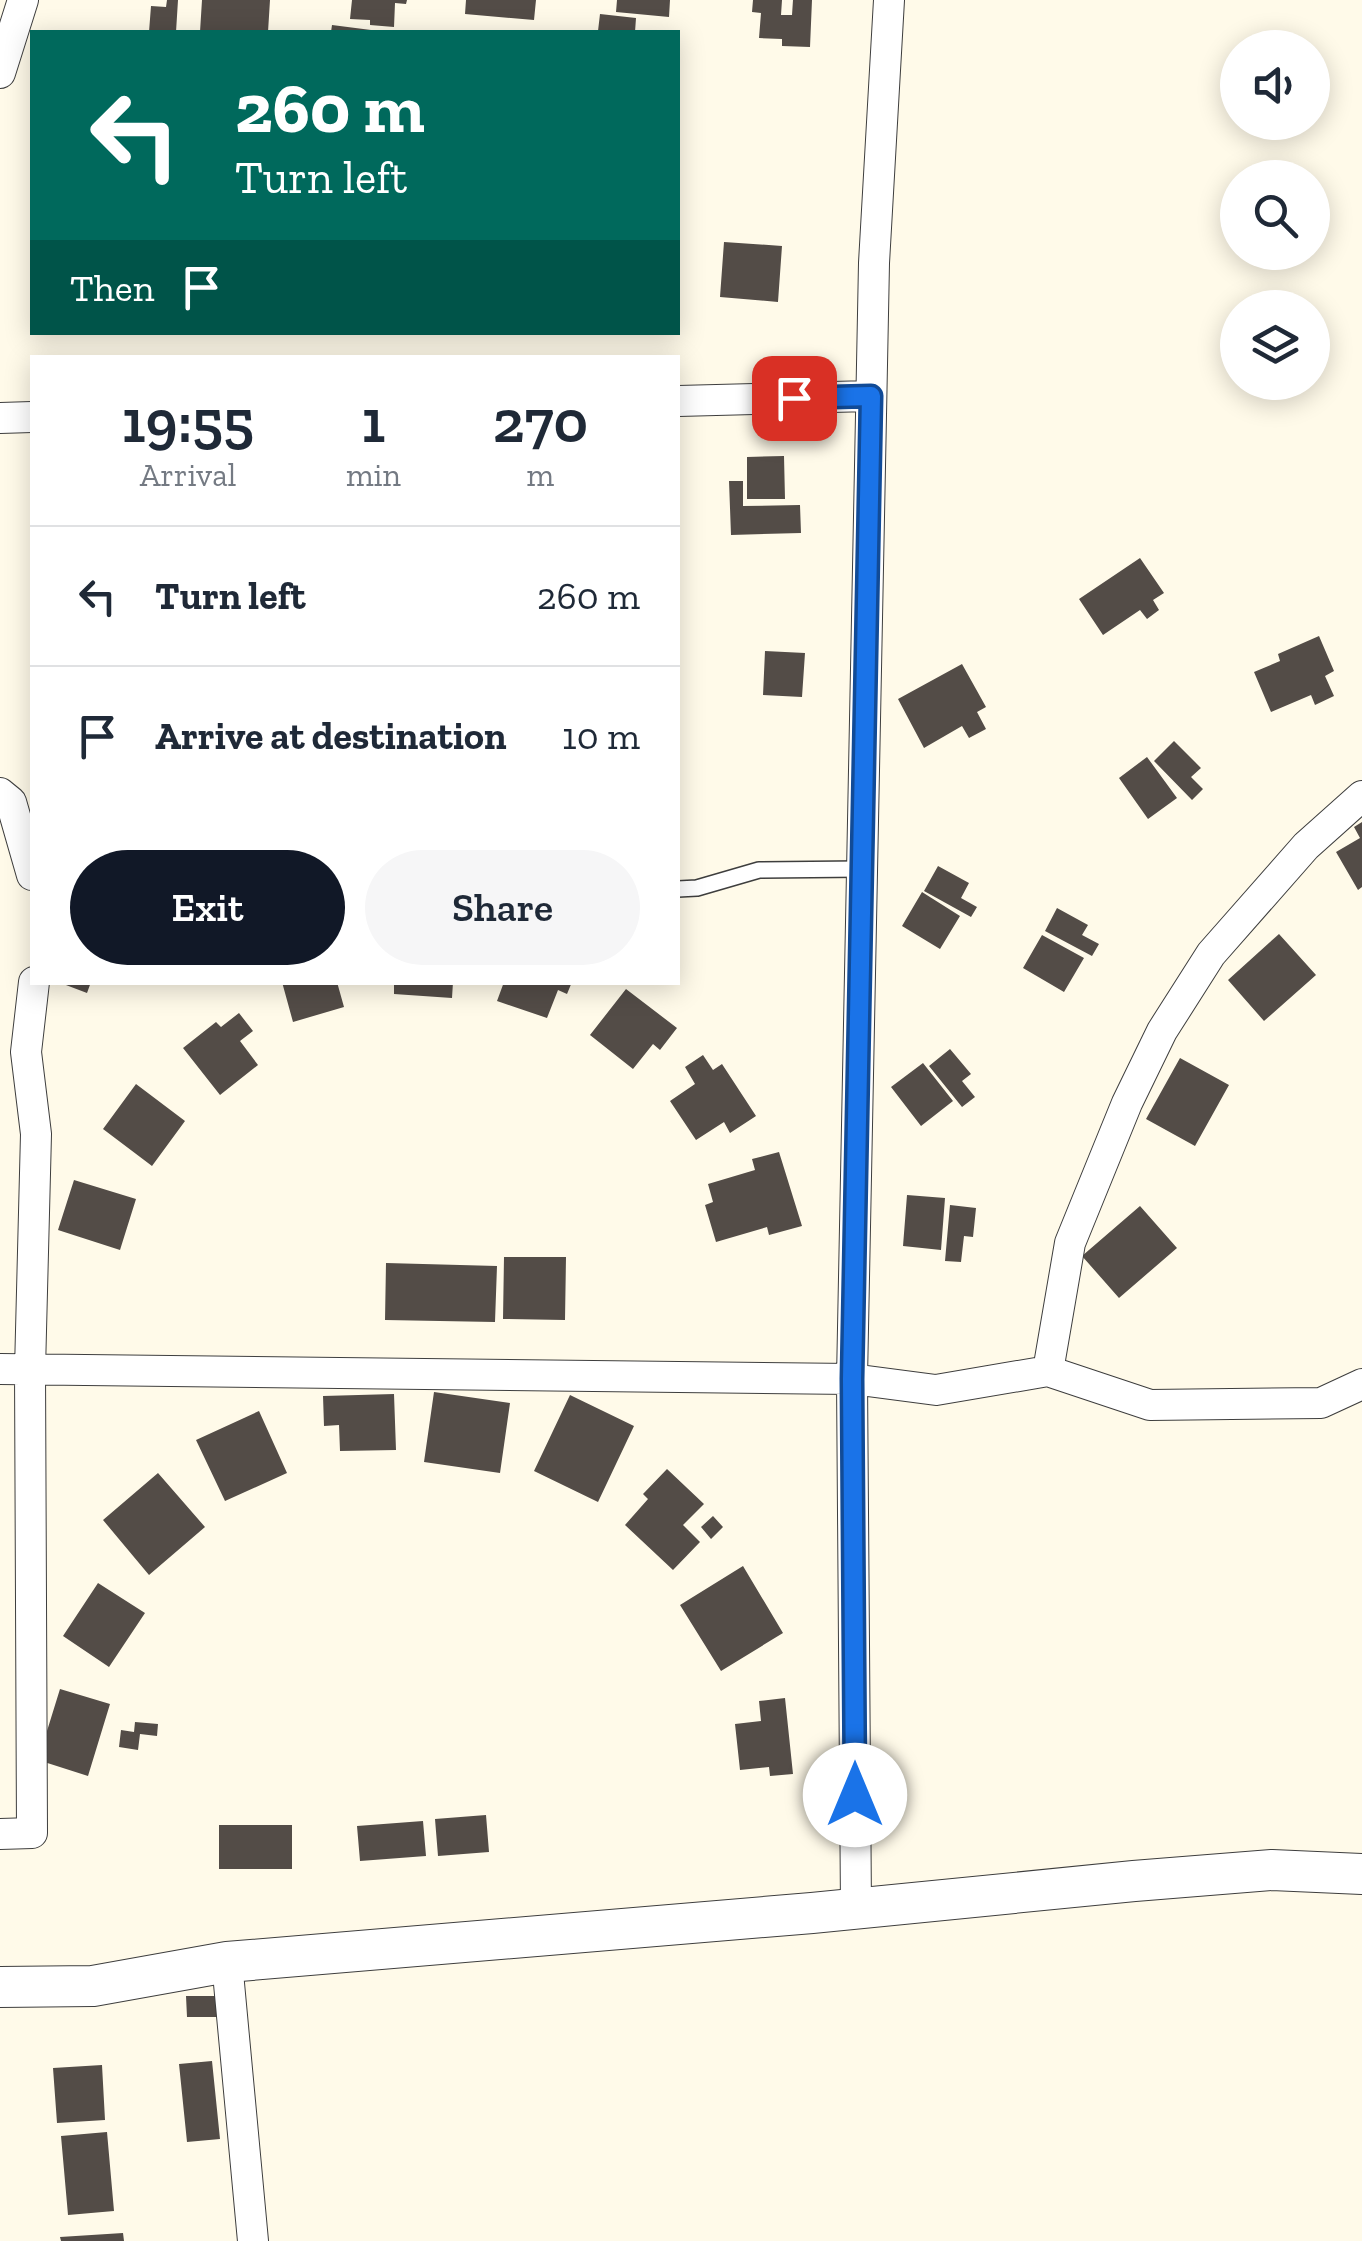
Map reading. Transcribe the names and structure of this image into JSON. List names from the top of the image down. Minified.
{"page":{"turn":["260 m","Turn left"],"then":"Then","eta":["19:55","Arrival","1","min","270","m"],"list":[{"name":"Turn left","value":"260 m"},{"name":"Arrive at destination","value":"10 m"}],"buttons":["Exit","Share"]}}
